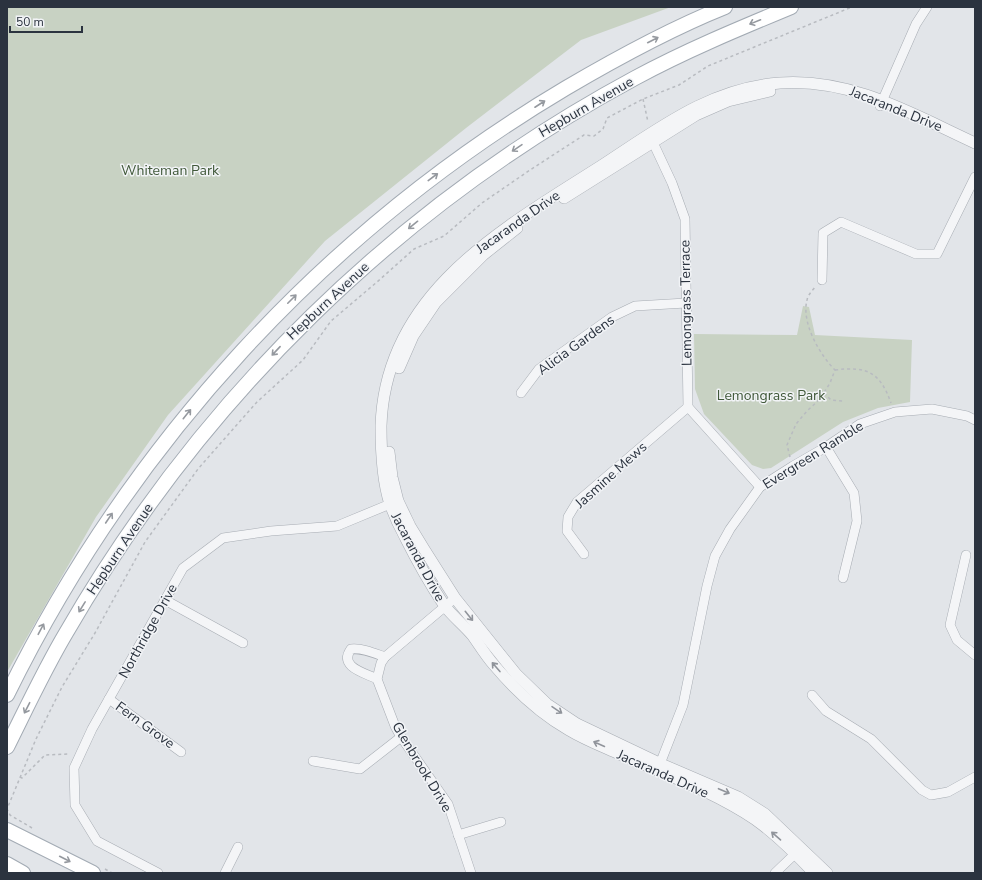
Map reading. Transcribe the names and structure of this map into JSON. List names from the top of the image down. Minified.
{"streets":{"main road":["Hepburn Avenue"],"street":["Jacaranda Drive","Lemongrass Terrace","Alicia Gardens","Evergreen Ramble","Jasmine Mews","Northridge Drive","Fern Grove","Glenbrook Drive"]},"crossings":[["Jacaranda Drive","Lemongrass Terrace"],["Jacaranda Drive","Evergreen Ramble"],["Jacaranda Drive","Northridge Drive"],["Lemongrass Terrace","Alicia Gardens"],["Lemongrass Terrace","Jasmine Mews"],["Northridge Drive","Fern Grove"]],"parks":["Whiteman Park","Lemongrass Park"],"scale_bar":"50 m"}
